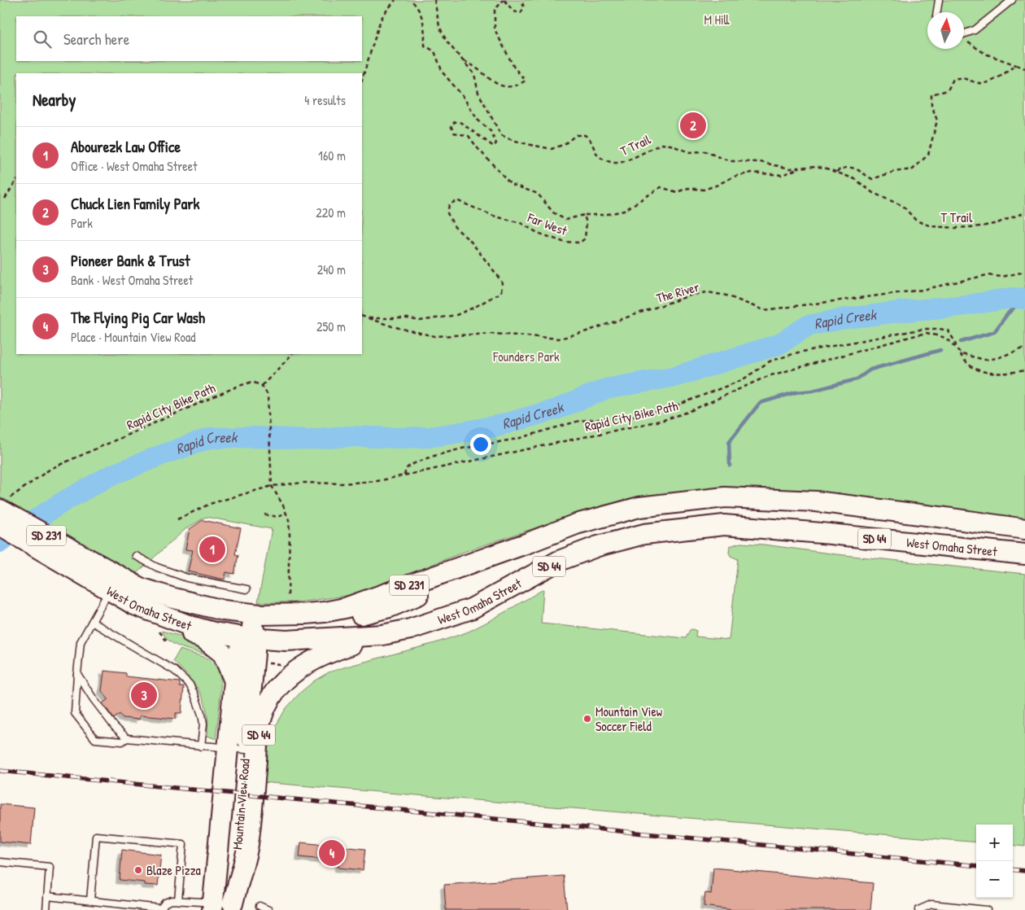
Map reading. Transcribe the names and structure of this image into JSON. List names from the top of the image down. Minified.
{"streets":{"main road":["SD 231","SD 44","West Omaha Street","Mountain View Road"],"path":["T Trail","Far West","The River","Rapid City Bike Path"]},"crossings":[["Far West","The River"],["Rapid City Bike Path","West Omaha Street"],["SD 44","West Omaha Street"],["SD 44","Mountain View Road"],["West Omaha Street","Mountain View Road"]],"water":["Rapid Creek"],"parks":["M Hill","Founders Park"],"places":["Mountain View Soccer Field","Blaze Pizza"],"north":"top","page":{"search":"Search here","heading":["Nearby","4 results"],"pins":["2","1","3","4"],"list":[{"mark":"1","name":"Abourezk Law Office","note":"Office · West Omaha Street","value":"160 m"},{"mark":"2","name":"Chuck Lien Family Park","note":"Park","value":"220 m"},{"mark":"3","name":"Pioneer Bank & Trust","note":"Bank · West Omaha Street","value":"240 m"},{"mark":"4","name":"The Flying Pig Car Wash","note":"Place · Mountain View Road","value":"250 m"}],"map_buttons":["+","−"]}}
